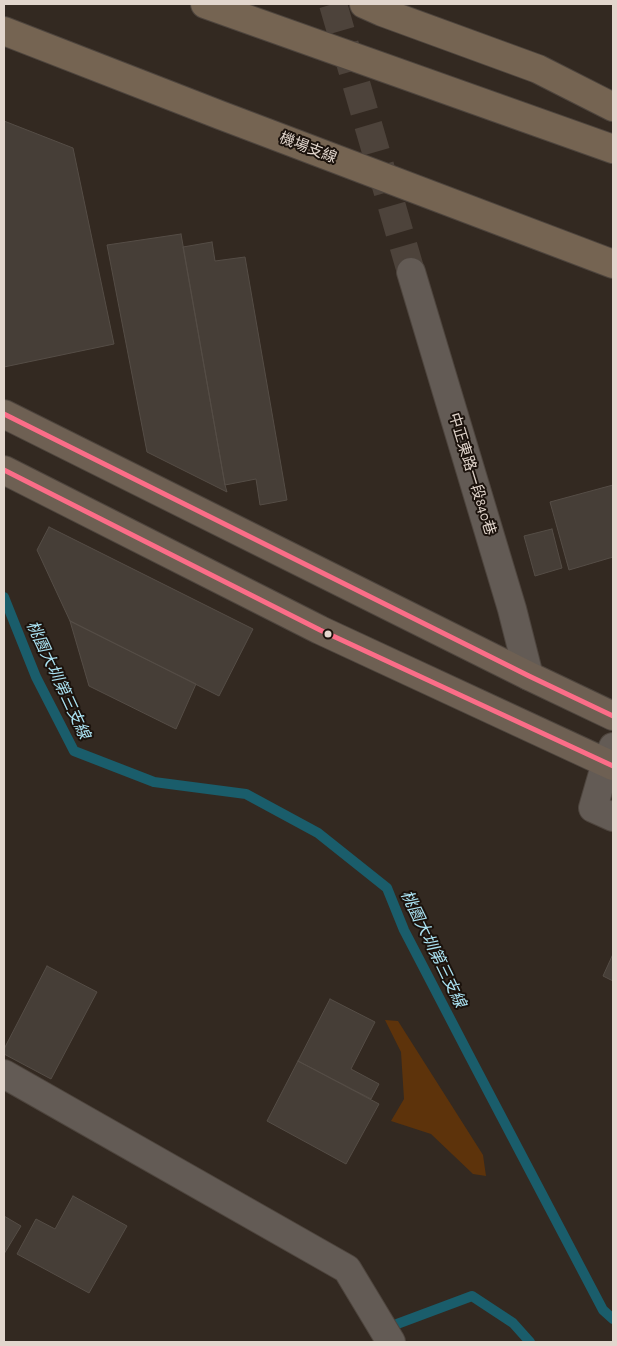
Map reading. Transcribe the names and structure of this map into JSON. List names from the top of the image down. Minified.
{"streets":{"highway":["機場支線"],"street":["中正東路一段840巷"]},"water":["桃園大圳第三支線"]}
